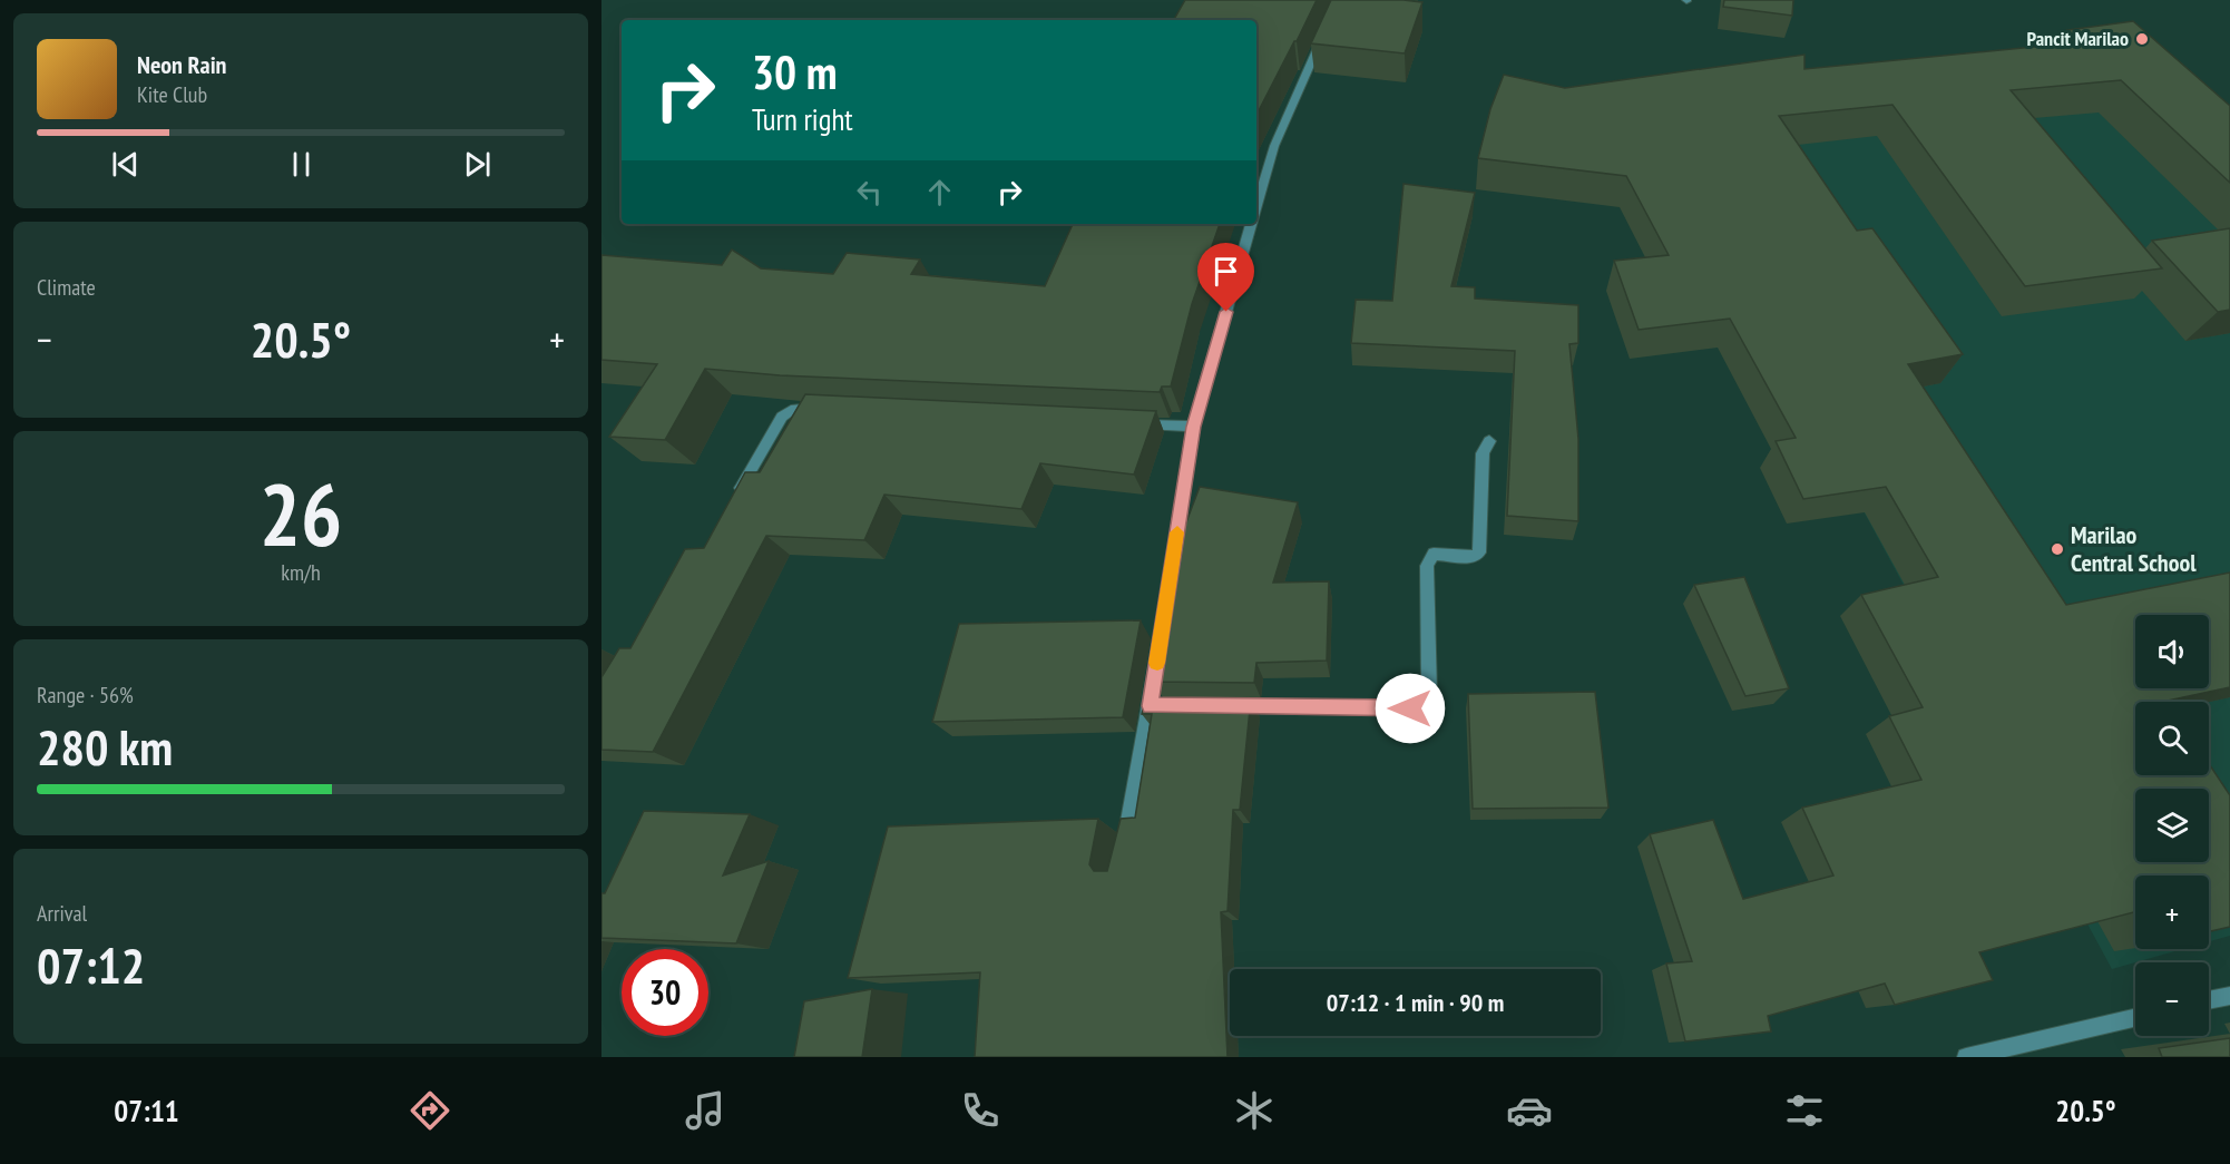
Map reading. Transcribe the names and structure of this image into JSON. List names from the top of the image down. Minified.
{"places":["Pancit Marilao","Marilao Central School"],"page":{"turn":["30 m","Turn right"],"song":["Neon Rain","Kite Club"],"tile":["Climate",["26","km/h"],["Range · 56%","280 km"],["Arrival","07:12"]],"heat":["−","20.5°","+"],"map_buttons":["+","−"],"limit":"30","trip":"07:12 · 1 min · 90 m","tabs":["07:11","20.5°"]}}
